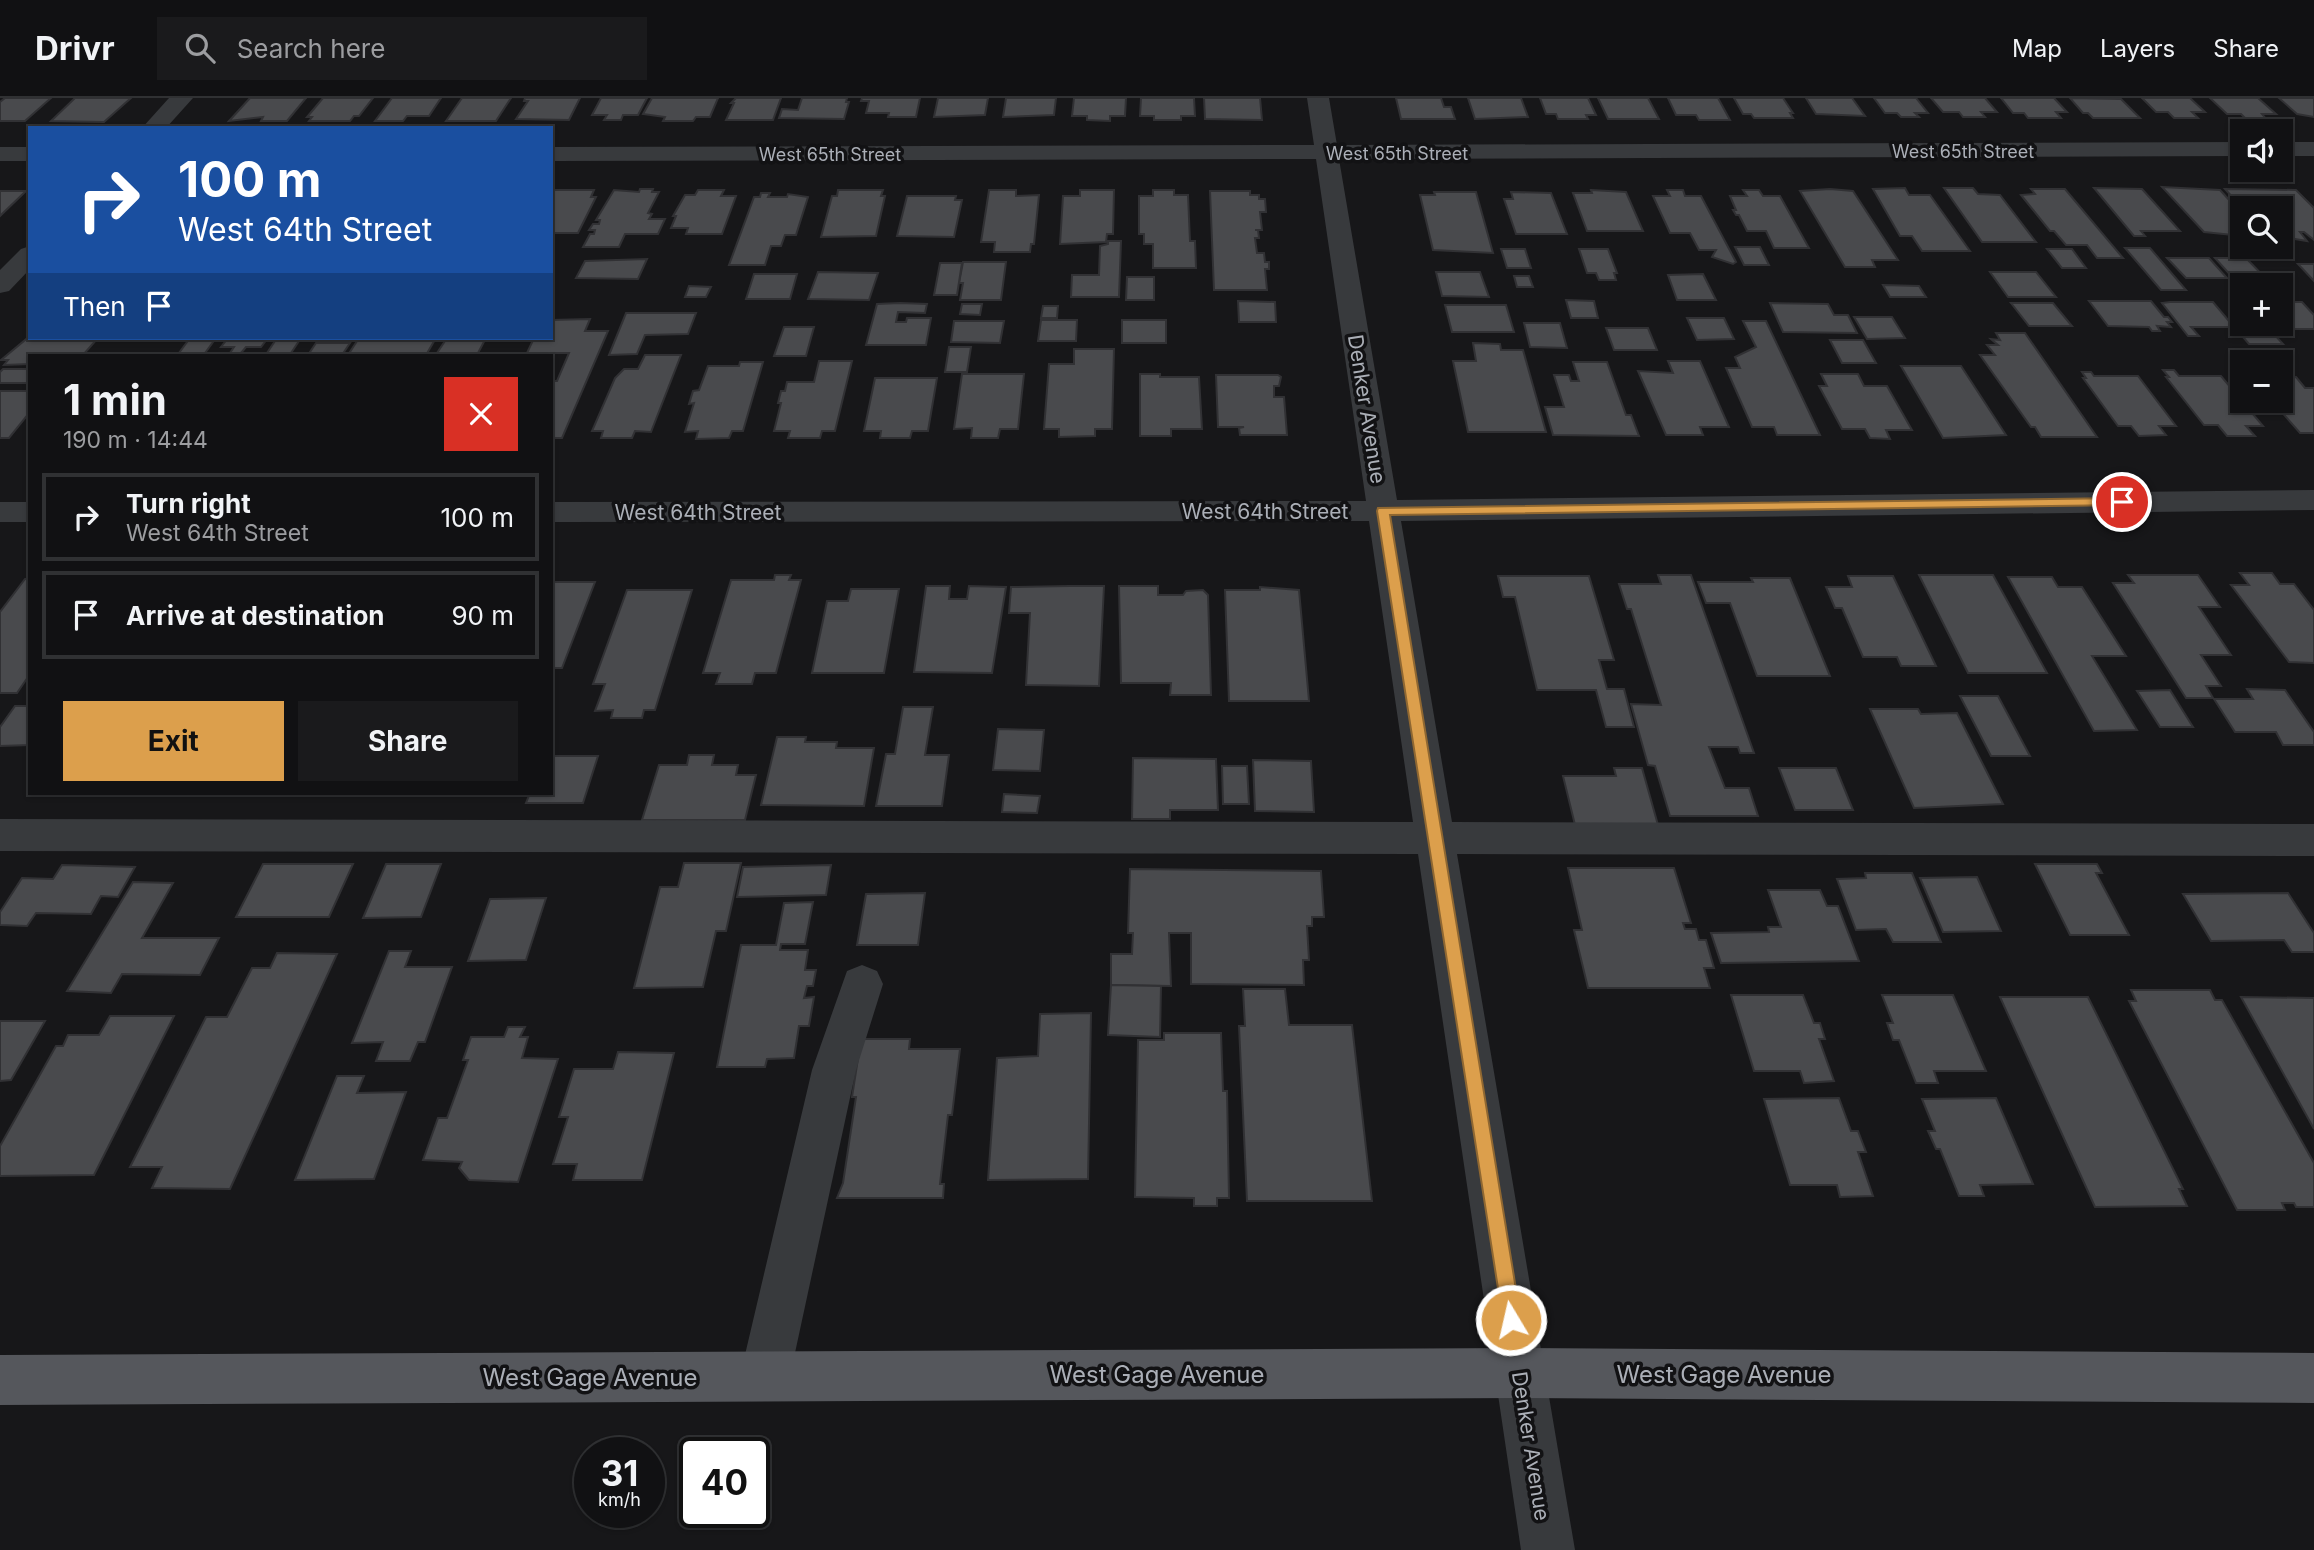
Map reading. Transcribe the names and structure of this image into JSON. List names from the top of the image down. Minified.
{"streets":{"main road":["West Gage Avenue"],"street":["West 65th Street","Denker Avenue","West 64th Street"]},"crossings":[["West 65th Street","Denker Avenue"],["Denker Avenue","West 64th Street"],["Denker Avenue","West Gage Avenue"]],"page":{"header":"Drivr","search":"Search here","nav":["Map","Layers","Share"],"map_buttons":["+","−"],"turn":["100 m","West 64th Street"],"then":"Then","heading":["1 min","190 m · 14:44"],"list":[{"name":"Turn right","note":"West 64th Street","value":"100 m"},{"name":"Arrive at destination","value":"90 m"}],"buttons":["Exit","Share"],"speed":"31 km/h","limit":"40"}}
